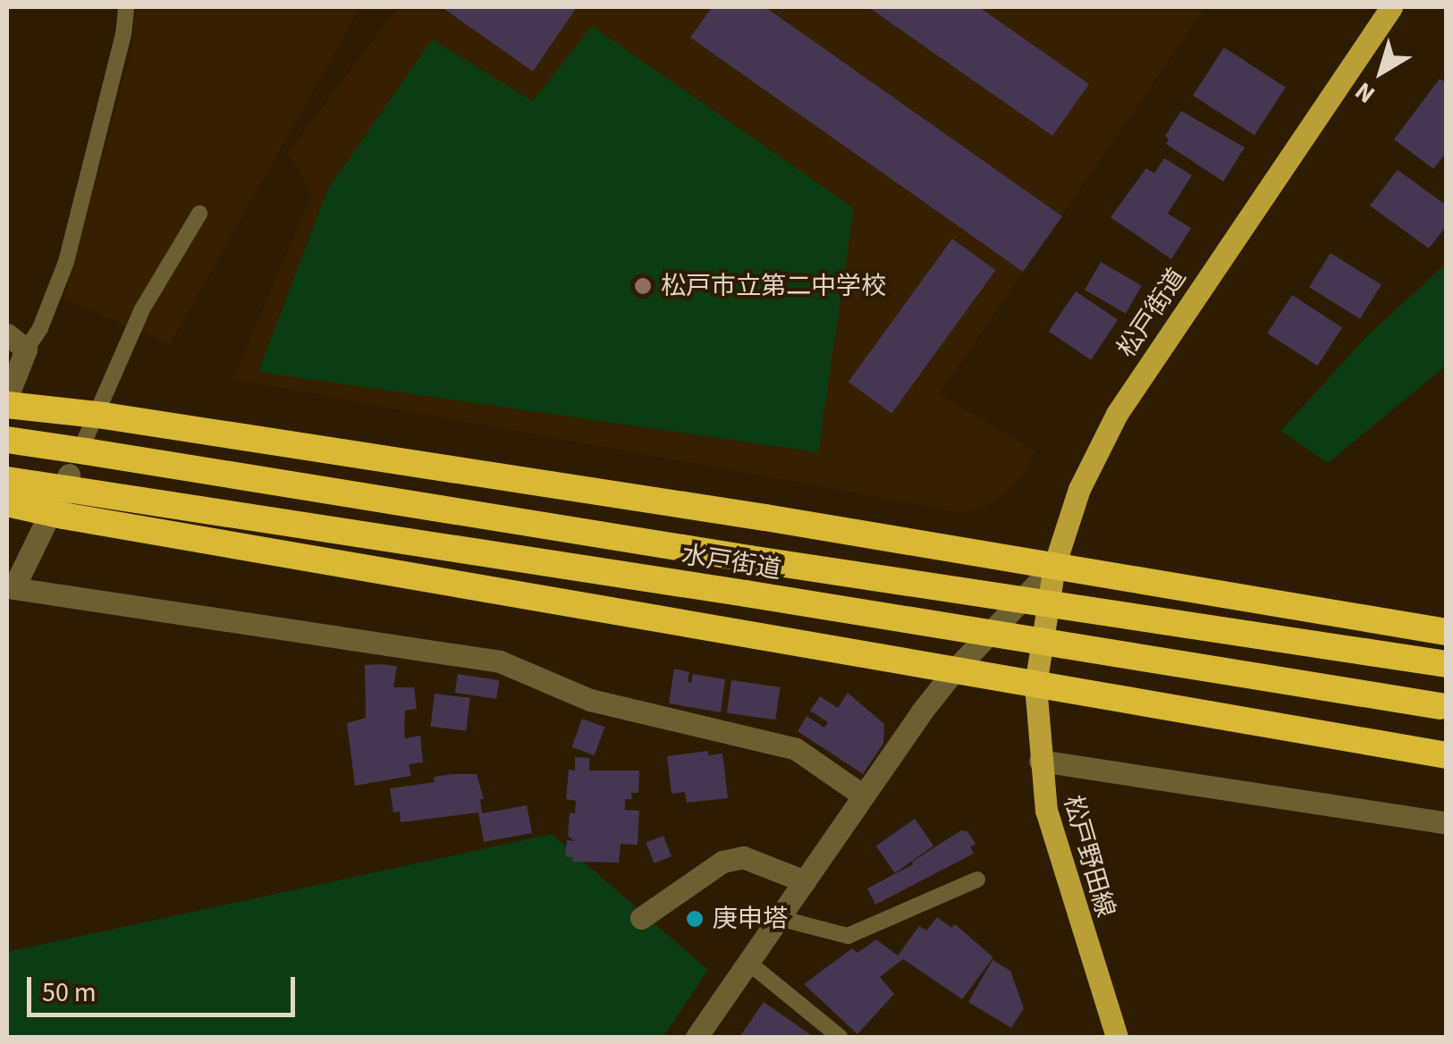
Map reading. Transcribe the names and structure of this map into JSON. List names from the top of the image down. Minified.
{"streets":{"highway":["水戸街道"],"main road":["松戸街道","松戸野田線"]},"crossings":[["松戸街道","松戸野田線"]],"places":["松戸市立第二中学校","庚申塔"],"scale_bar":"50 m","north":"bottom left"}
